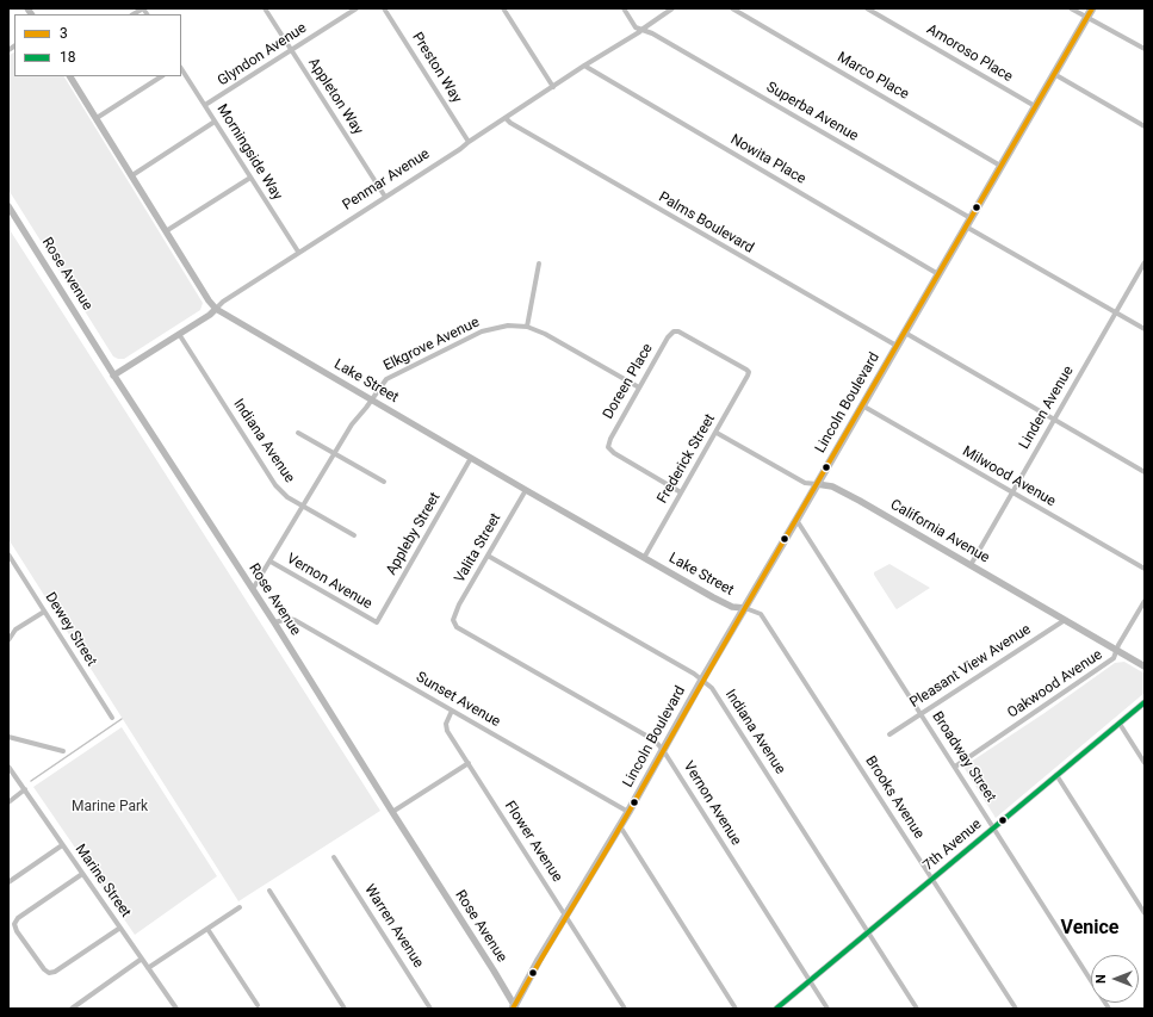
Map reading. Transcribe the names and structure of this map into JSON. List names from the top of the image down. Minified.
{"streets":{"highway":["Lincoln Boulevard"],"street":["Amoroso Place","Glyndon Avenue","Preston Way","Marco Place","Appleton Way","Superba Avenue","Morningside Way","Nowita Place","Penmar Avenue","Palms Boulevard","Rose Avenue","Elkgrove Avenue","Lake Street","Doreen Place","Linden Avenue","Indiana Avenue","Frederick Street","Milwood Avenue","California Avenue","Appleby Street","Valita Street","Vernon Avenue","Dewey Street","Pleasant View Avenue","Oakwood Avenue","Sunset Avenue","Broadway Street","Brooks Avenue","Flower Avenue","7th Avenue","Marine Street","Warren Avenue"]},"crossings":[["Amoroso Place","Lincoln Boulevard"],["Glyndon Avenue","Appleton Way"],["Glyndon Avenue","Morningside Way"],["Preston Way","Penmar Avenue"],["Marco Place","Lincoln Boulevard"],["Appleton Way","Penmar Avenue"],["Superba Avenue","Penmar Avenue"],["Superba Avenue","Lincoln Boulevard"],["Superba Avenue","Linden Avenue"],["Morningside Way","Penmar Avenue"],["Nowita Place","Penmar Avenue"],["Nowita Place","Lincoln Boulevard"],["Penmar Avenue","Palms Boulevard"],["Penmar Avenue","Rose Avenue"],["Penmar Avenue","Lake Street"],["Penmar Avenue","Indiana Avenue"],["Palms Boulevard","Lincoln Boulevard"],["Rose Avenue","Elkgrove Avenue"],["Rose Avenue","Lincoln Boulevard"],["Rose Avenue","Sunset Avenue"],["Elkgrove Avenue","Lake Street"],["Elkgrove Avenue","Doreen Place"],["Elkgrove Avenue","Indiana Avenue"],["Elkgrove Avenue","Vernon Avenue"],["Lake Street","Lincoln Boulevard"],["Lake Street","Frederick Street"],["Lake Street","Appleby Street"],["Lake Street","Valita Street"],["Lake Street","Brooks Avenue"],["Doreen Place","Frederick Street"],["Lincoln Boulevard","Indiana Avenue"],["Lincoln Boulevard","Milwood Avenue"],["Lincoln Boulevard","California Avenue"],["Lincoln Boulevard","Vernon Avenue"],["Lincoln Boulevard","Sunset Avenue"],["Lincoln Boulevard","Broadway Street"],["Lincoln Boulevard","Brooks Avenue"],["Lincoln Boulevard","Flower Avenue"],["Linden Avenue","Milwood Avenue"],["Linden Avenue","California Avenue"],["Indiana Avenue","Valita Street"],["Indiana Avenue","7th Avenue"],["Frederick Street","California Avenue"],["California Avenue","Pleasant View Avenue"],["California Avenue","Oakwood Avenue"],["Appleby Street","Vernon Avenue"],["Valita Street","Vernon Avenue"],["Vernon Avenue","7th Avenue"],["Pleasant View Avenue","Broadway Street"],["Oakwood Avenue","Broadway Street"],["Sunset Avenue","Flower Avenue"],["Broadway Street","7th Avenue"],["Brooks Avenue","7th Avenue"]],"districts":["Venice"],"parks":["Marine Park"],"lines":["transit line 3","transit line 18"],"legend":["3","18"],"north":"left"}
